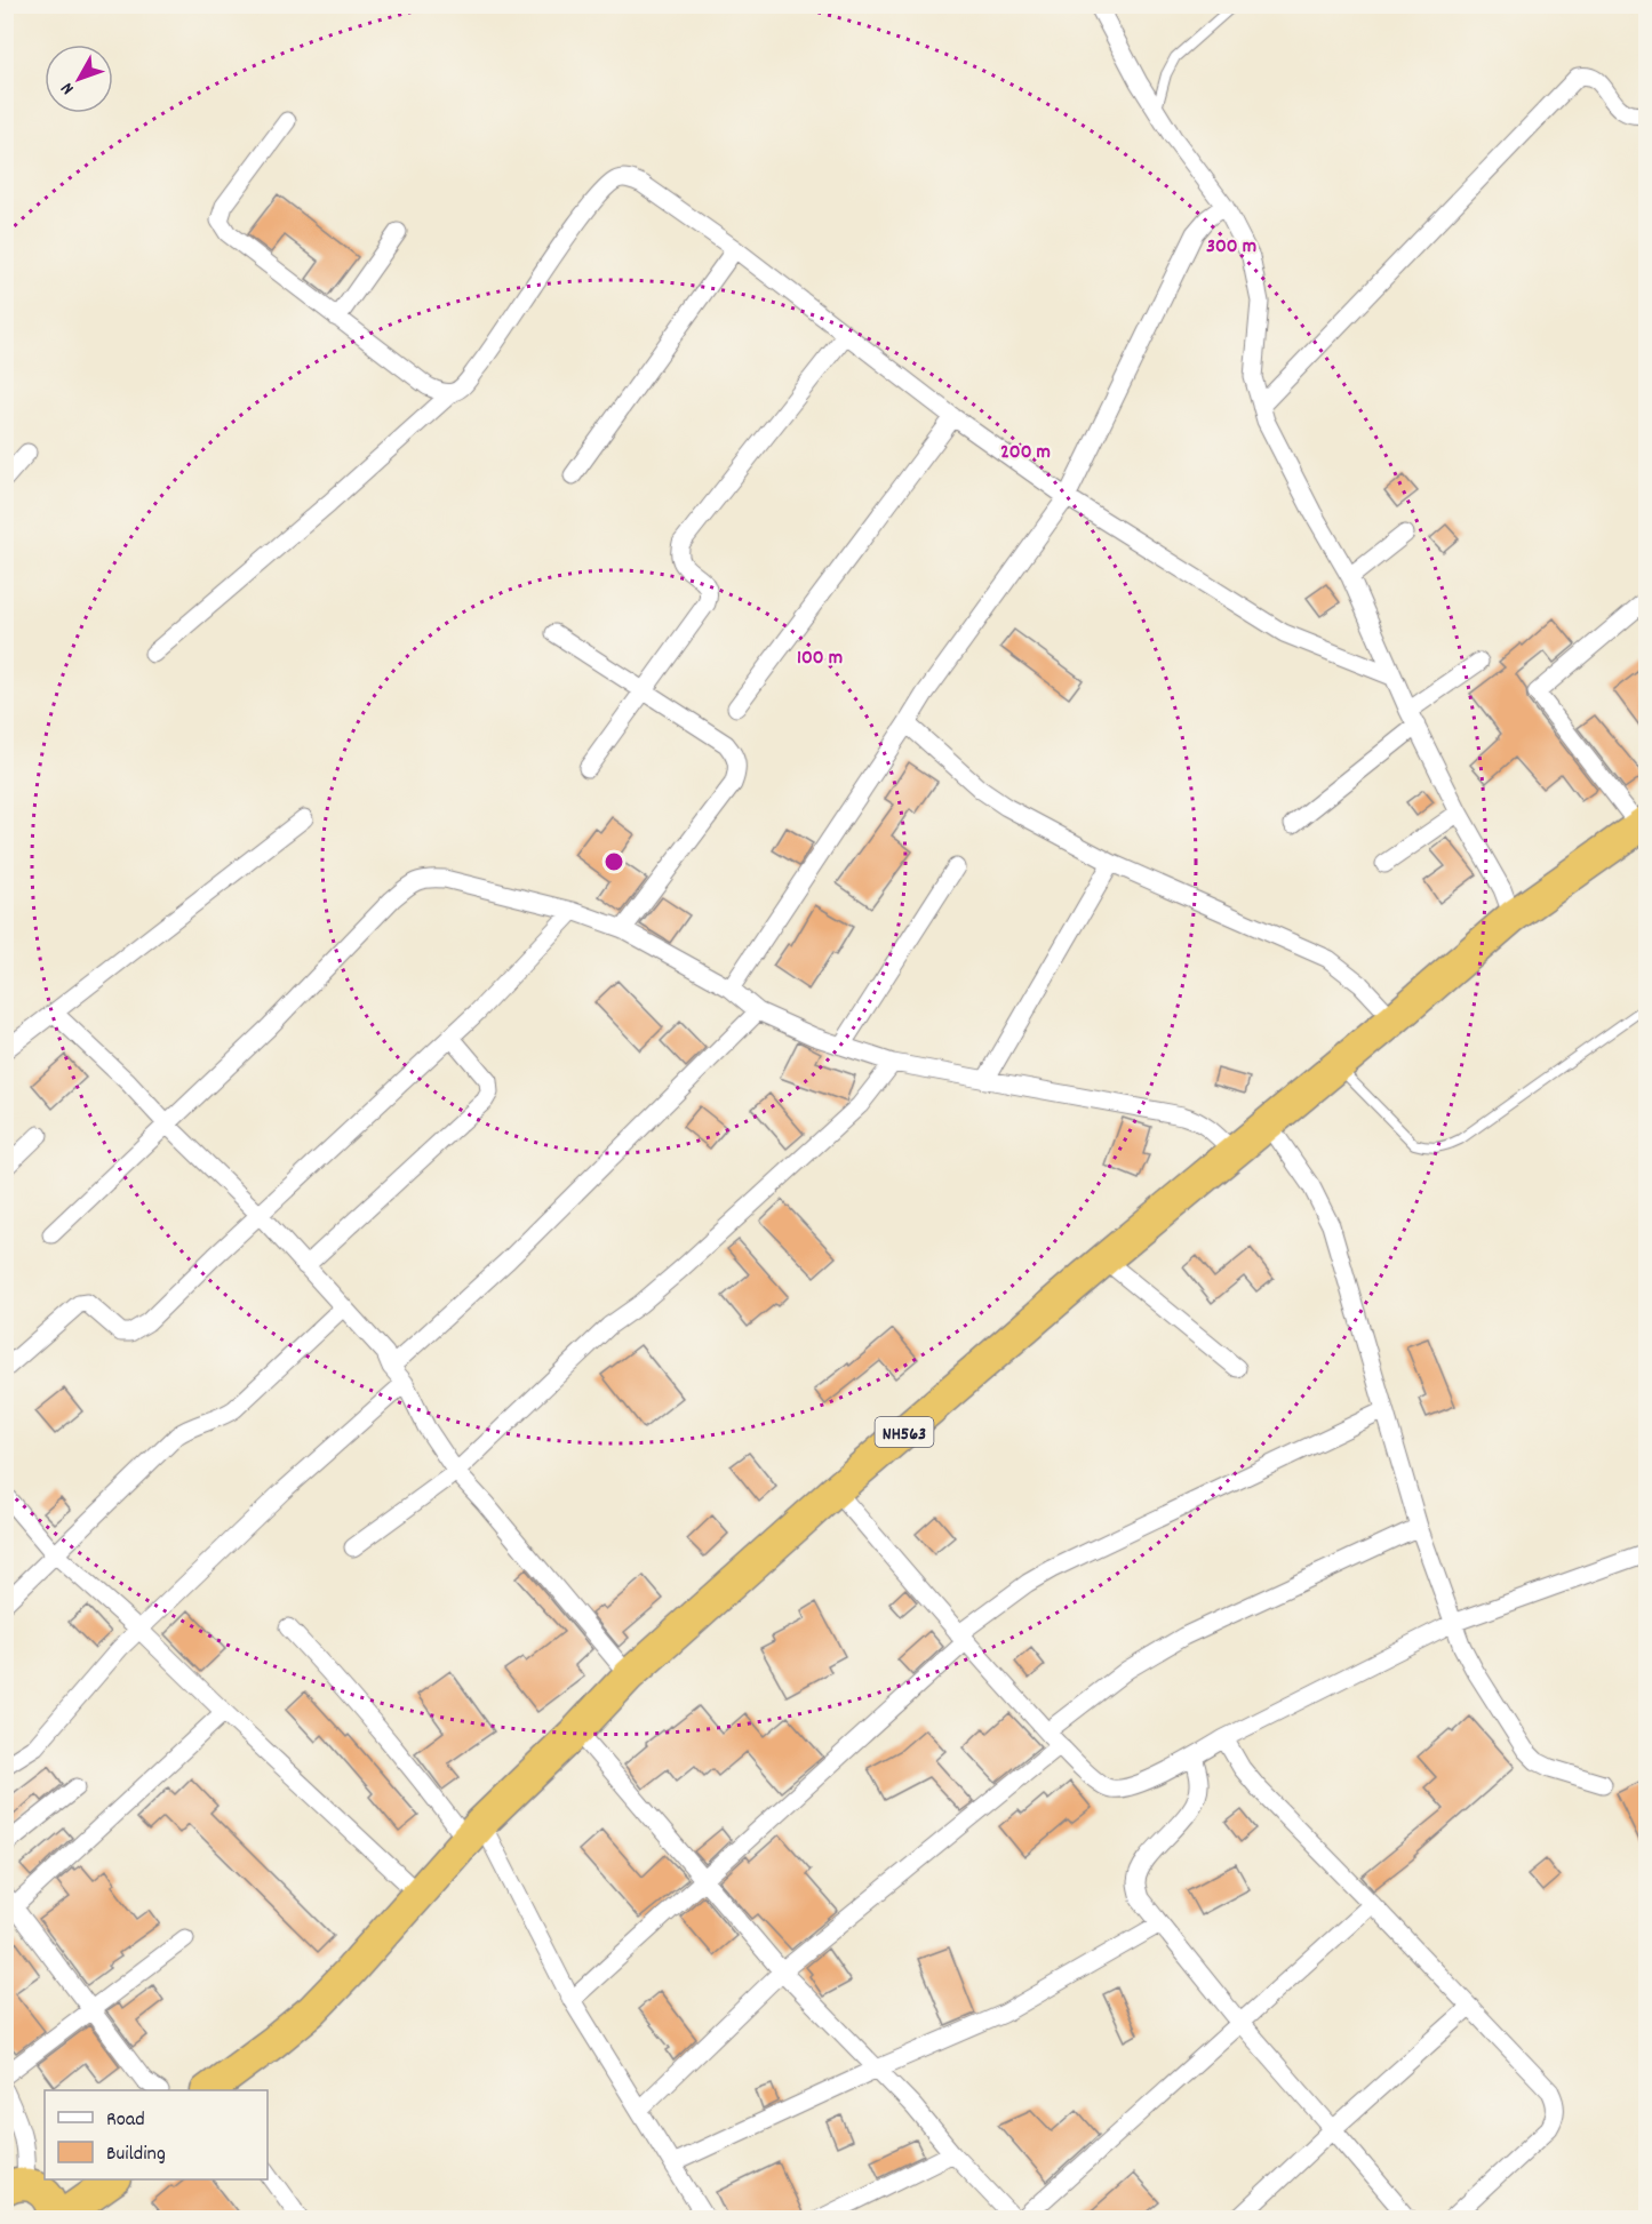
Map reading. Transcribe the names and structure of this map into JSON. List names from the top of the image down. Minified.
{"streets":{"highway":["NH563"]},"legend":["Road","Building"],"north":"bottom left","rings":["300 m","200 m","100 m"]}
